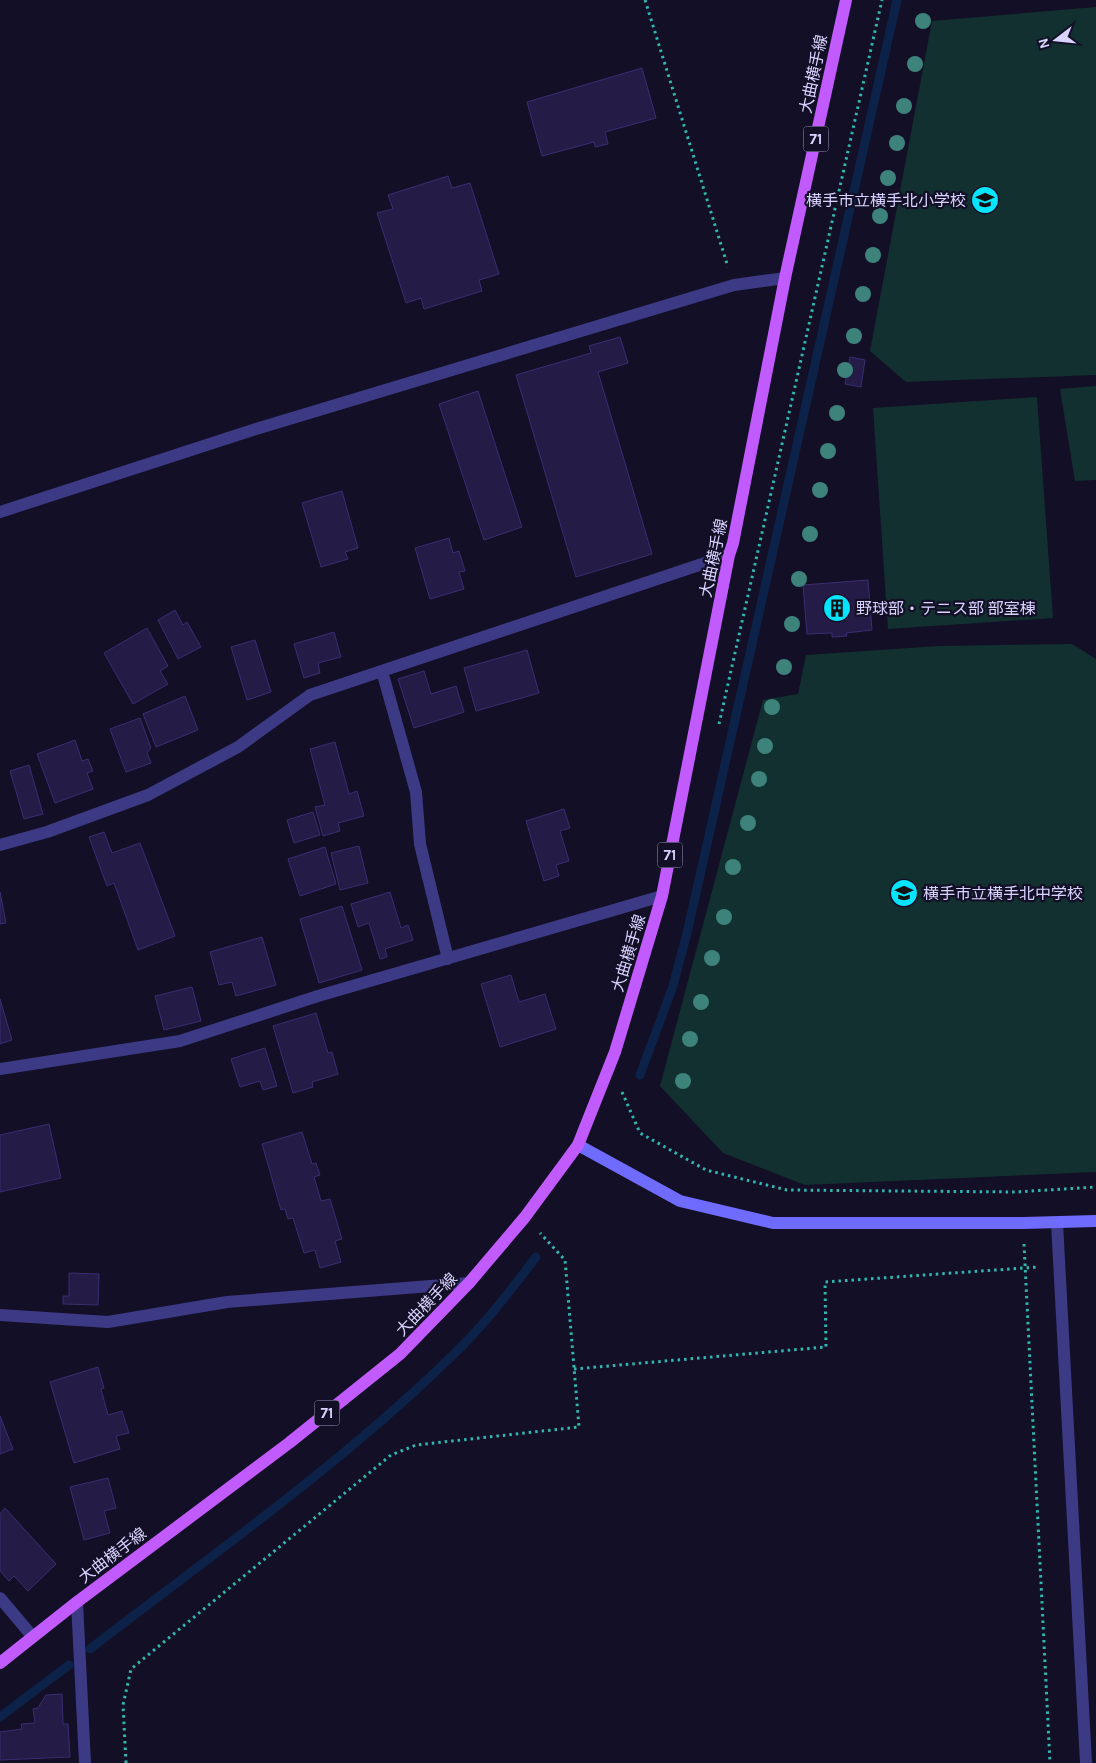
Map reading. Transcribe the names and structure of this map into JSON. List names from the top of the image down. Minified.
{"streets":{"main road":["大曲横手線","71"]},"places":{"school or university":["横手市立横手北小学校","横手市立横手北中学校"],"building":["野球部・テニス部 部室棟"]},"north":"left"}
